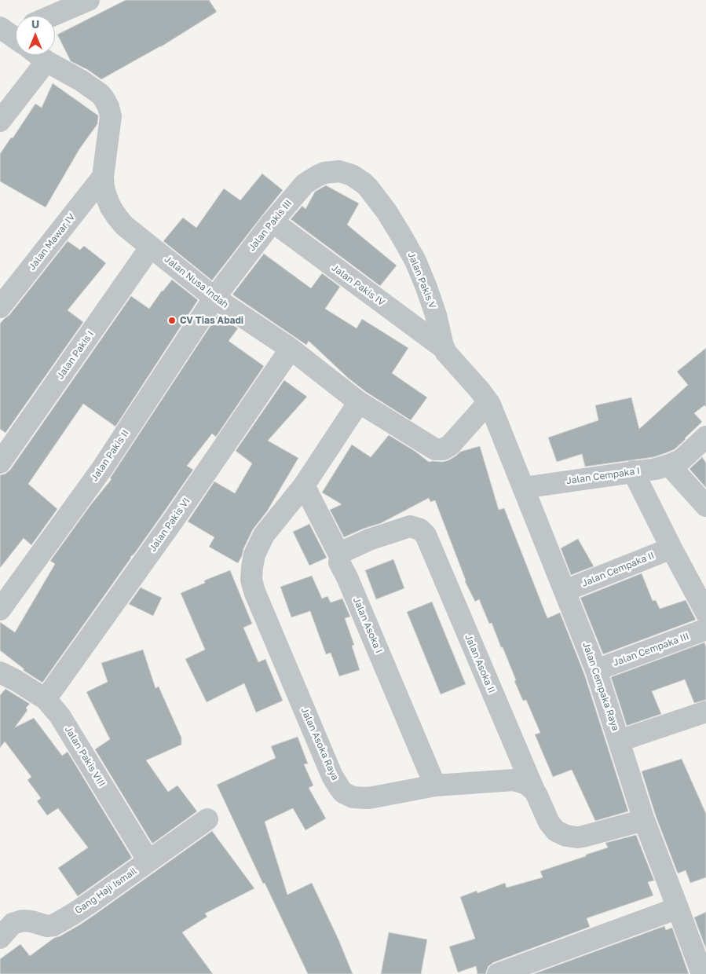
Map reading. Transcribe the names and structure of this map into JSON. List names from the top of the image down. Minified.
{"streets":{"street":["Jalan Pakis III","Jalan Mawar IV","Jalan Pakis V","Jalan Nusa Indah","Jalan Pakis IV","Jalan Pakis I","Jalan Pakis II","Jalan Cempaka I","Jalan Pakis VI","Jalan Cempaka II","Jalan Asoka I","Jalan Cempaka III","Jalan Asoka II","Jalan Cempaka Raya","Jalan Asoka Raya","Jalan Pakis VIII","Gang Haji Ismail"]},"crossings":[["Jalan Pakis III","Jalan Pakis V"],["Jalan Pakis III","Jalan Nusa Indah"],["Jalan Pakis III","Jalan Pakis IV"],["Jalan Pakis III","Jalan Pakis II"],["Jalan Mawar IV","Jalan Nusa Indah"],["Jalan Pakis V","Jalan Nusa Indah"],["Jalan Pakis V","Jalan Pakis IV"],["Jalan Pakis V","Jalan Cempaka Raya"],["Jalan Nusa Indah","Jalan Pakis I"],["Jalan Nusa Indah","Jalan Pakis II"],["Jalan Nusa Indah","Jalan Pakis VI"],["Jalan Nusa Indah","Jalan Cempaka Raya"],["Jalan Nusa Indah","Jalan Asoka Raya"],["Jalan Cempaka I","Jalan Cempaka Raya"],["Jalan Pakis VI","Jalan Pakis VIII"],["Jalan Cempaka II","Jalan Cempaka Raya"],["Jalan Asoka I","Jalan Asoka II"],["Jalan Asoka I","Jalan Asoka Raya"],["Jalan Cempaka III","Jalan Cempaka Raya"],["Jalan Asoka II","Jalan Asoka Raya"],["Jalan Pakis VIII","Gang Haji Ismail"]],"places":["CV Tias Abadi"],"north":"top"}
